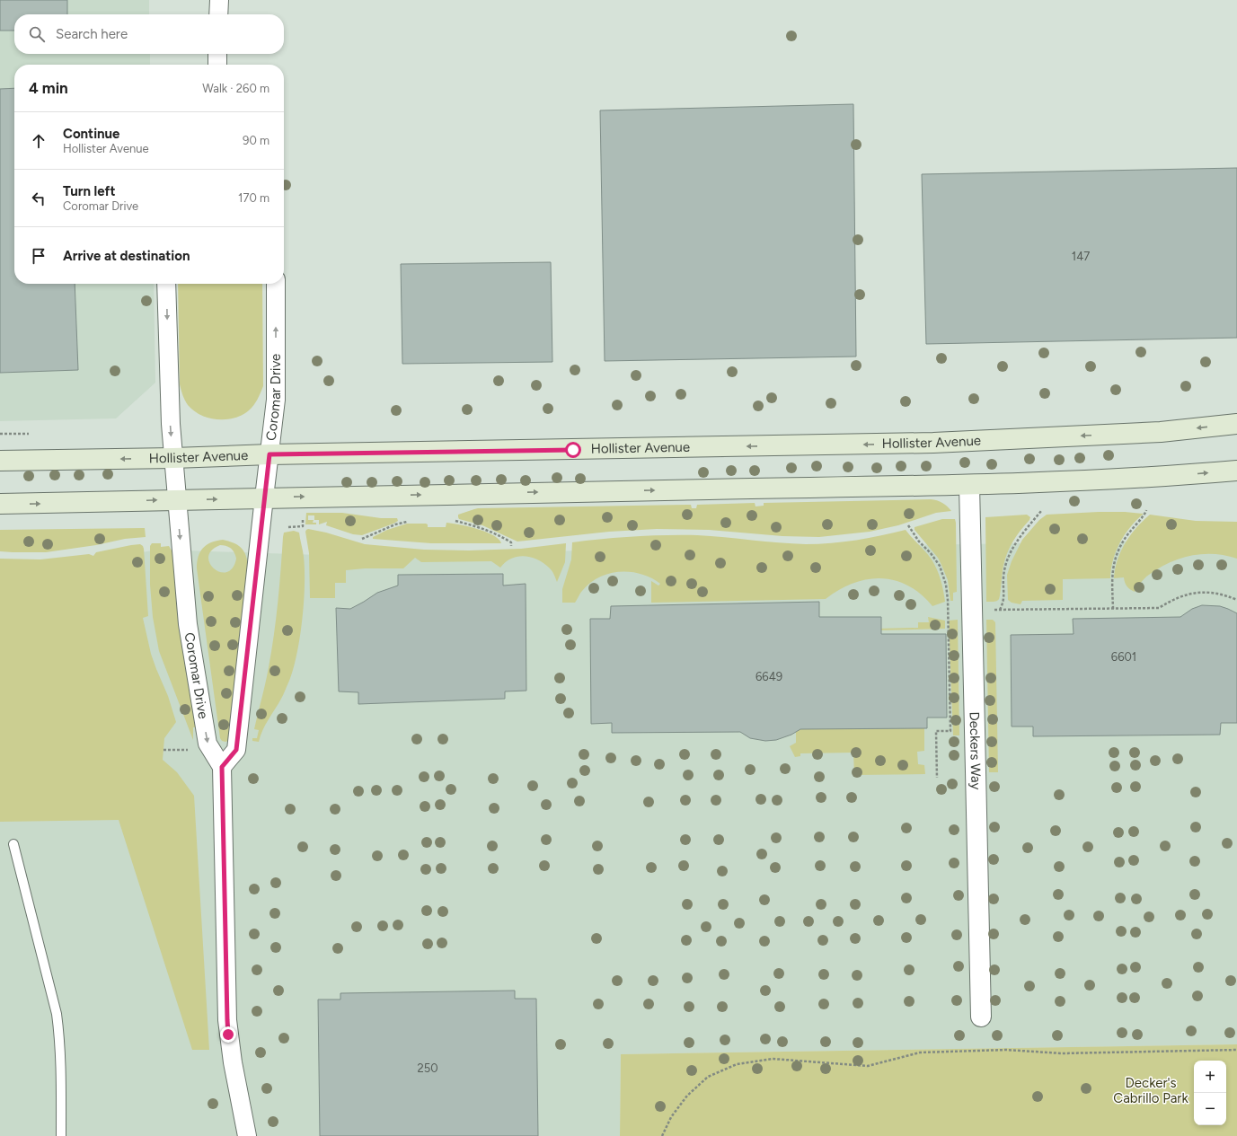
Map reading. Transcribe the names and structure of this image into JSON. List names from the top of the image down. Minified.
{"streets":{"main road":["Hollister Avenue"],"street":["Coromar Drive","Deckers Way"]},"crossings":[["Coromar Drive","Hollister Avenue"]],"parks":["Decker's Cabrillo Park"],"house_numbers":["147","6601","6649","250"],"page":{"search":"Search here","heading":["4 min","Walk · 260 m"],"list":[["Continue","Hollister Avenue","90 m"],["Turn left","Coromar Drive","170 m"],"Arrive at destination"],"map_buttons":["+","−"]}}
